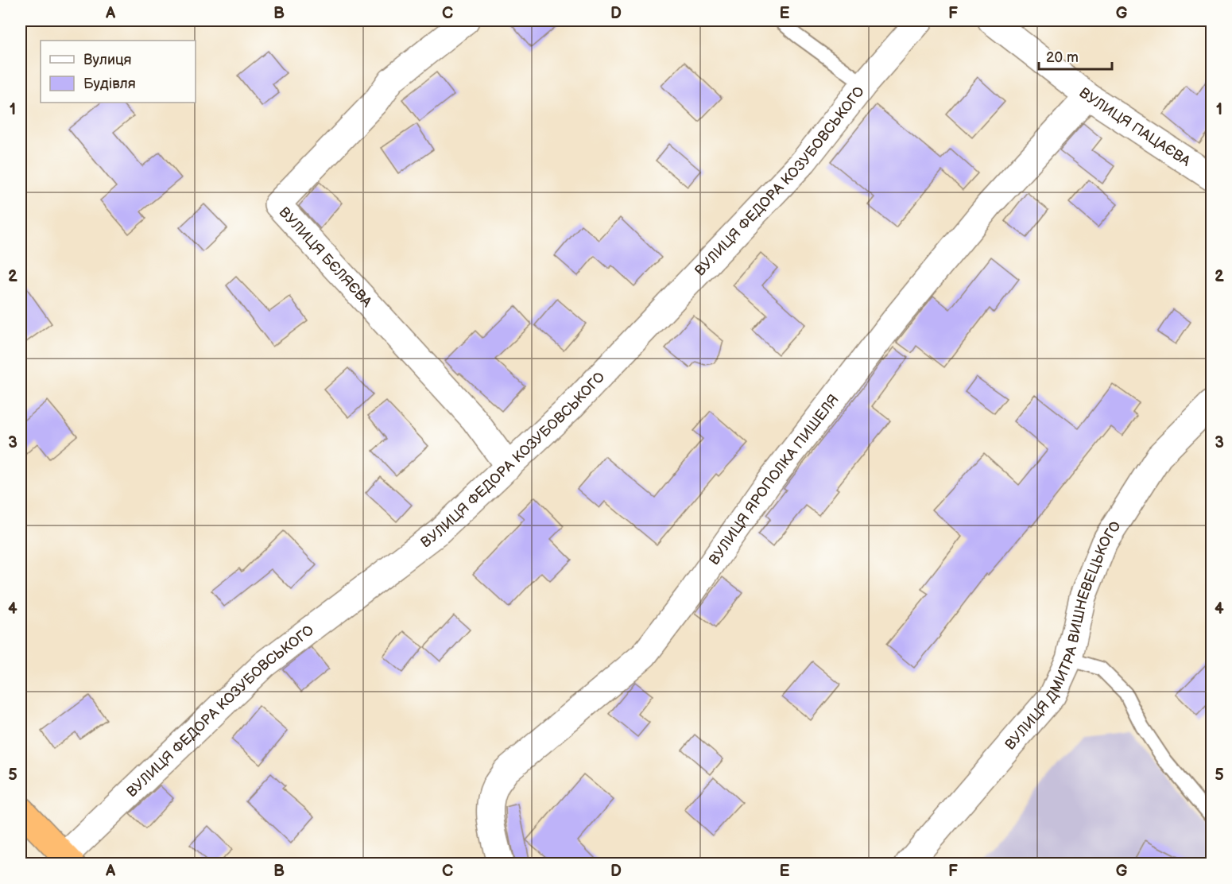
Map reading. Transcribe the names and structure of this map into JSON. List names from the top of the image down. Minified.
{"streets":{"street":["ВУЛИЦЯ ПАЦАЄВА","ВУЛИЦЯ ФЕДОРА КОЗУБОВСЬКОГО","ВУЛИЦЯ БЄЛЯЄВА","ВУЛИЦЯ ЯРОПОЛКА ПИШЕЛЯ","ВУЛИЦЯ ДМИТРА ВИШНЕВЕЦЬКОГО"]},"crossings":[["ВУЛИЦЯ ПАЦАЄВА","ВУЛИЦЯ ЯРОПОЛКА ПИШЕЛЯ"],["ВУЛИЦЯ ФЕДОРА КОЗУБОВСЬКОГО","ВУЛИЦЯ БЄЛЯЄВА"]],"legend":["Вулиця","Будівля"],"scale_bar":"20 m","grid":{"columns":["A","B","C","D","E","F","G"],"rows":["1","2","3","4","5"]}}
